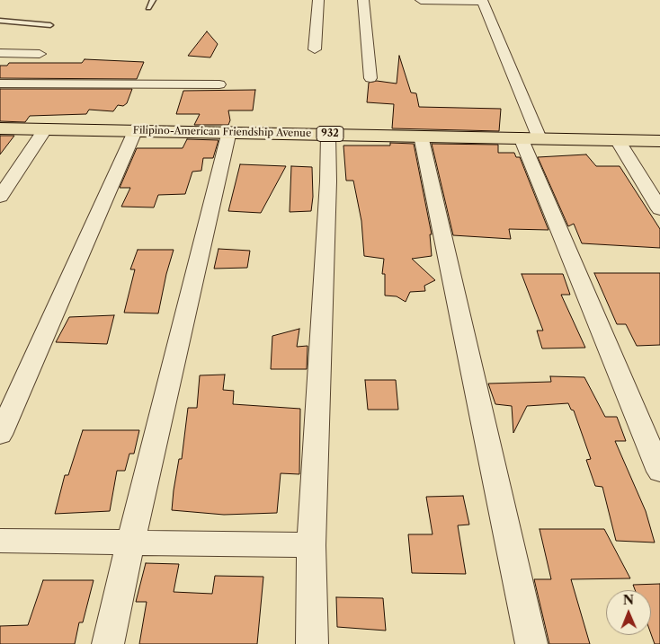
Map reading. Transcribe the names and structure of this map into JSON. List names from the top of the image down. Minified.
{"streets":{"main road":["Filipino-American Friendship Avenue","932"]},"north":"top"}
